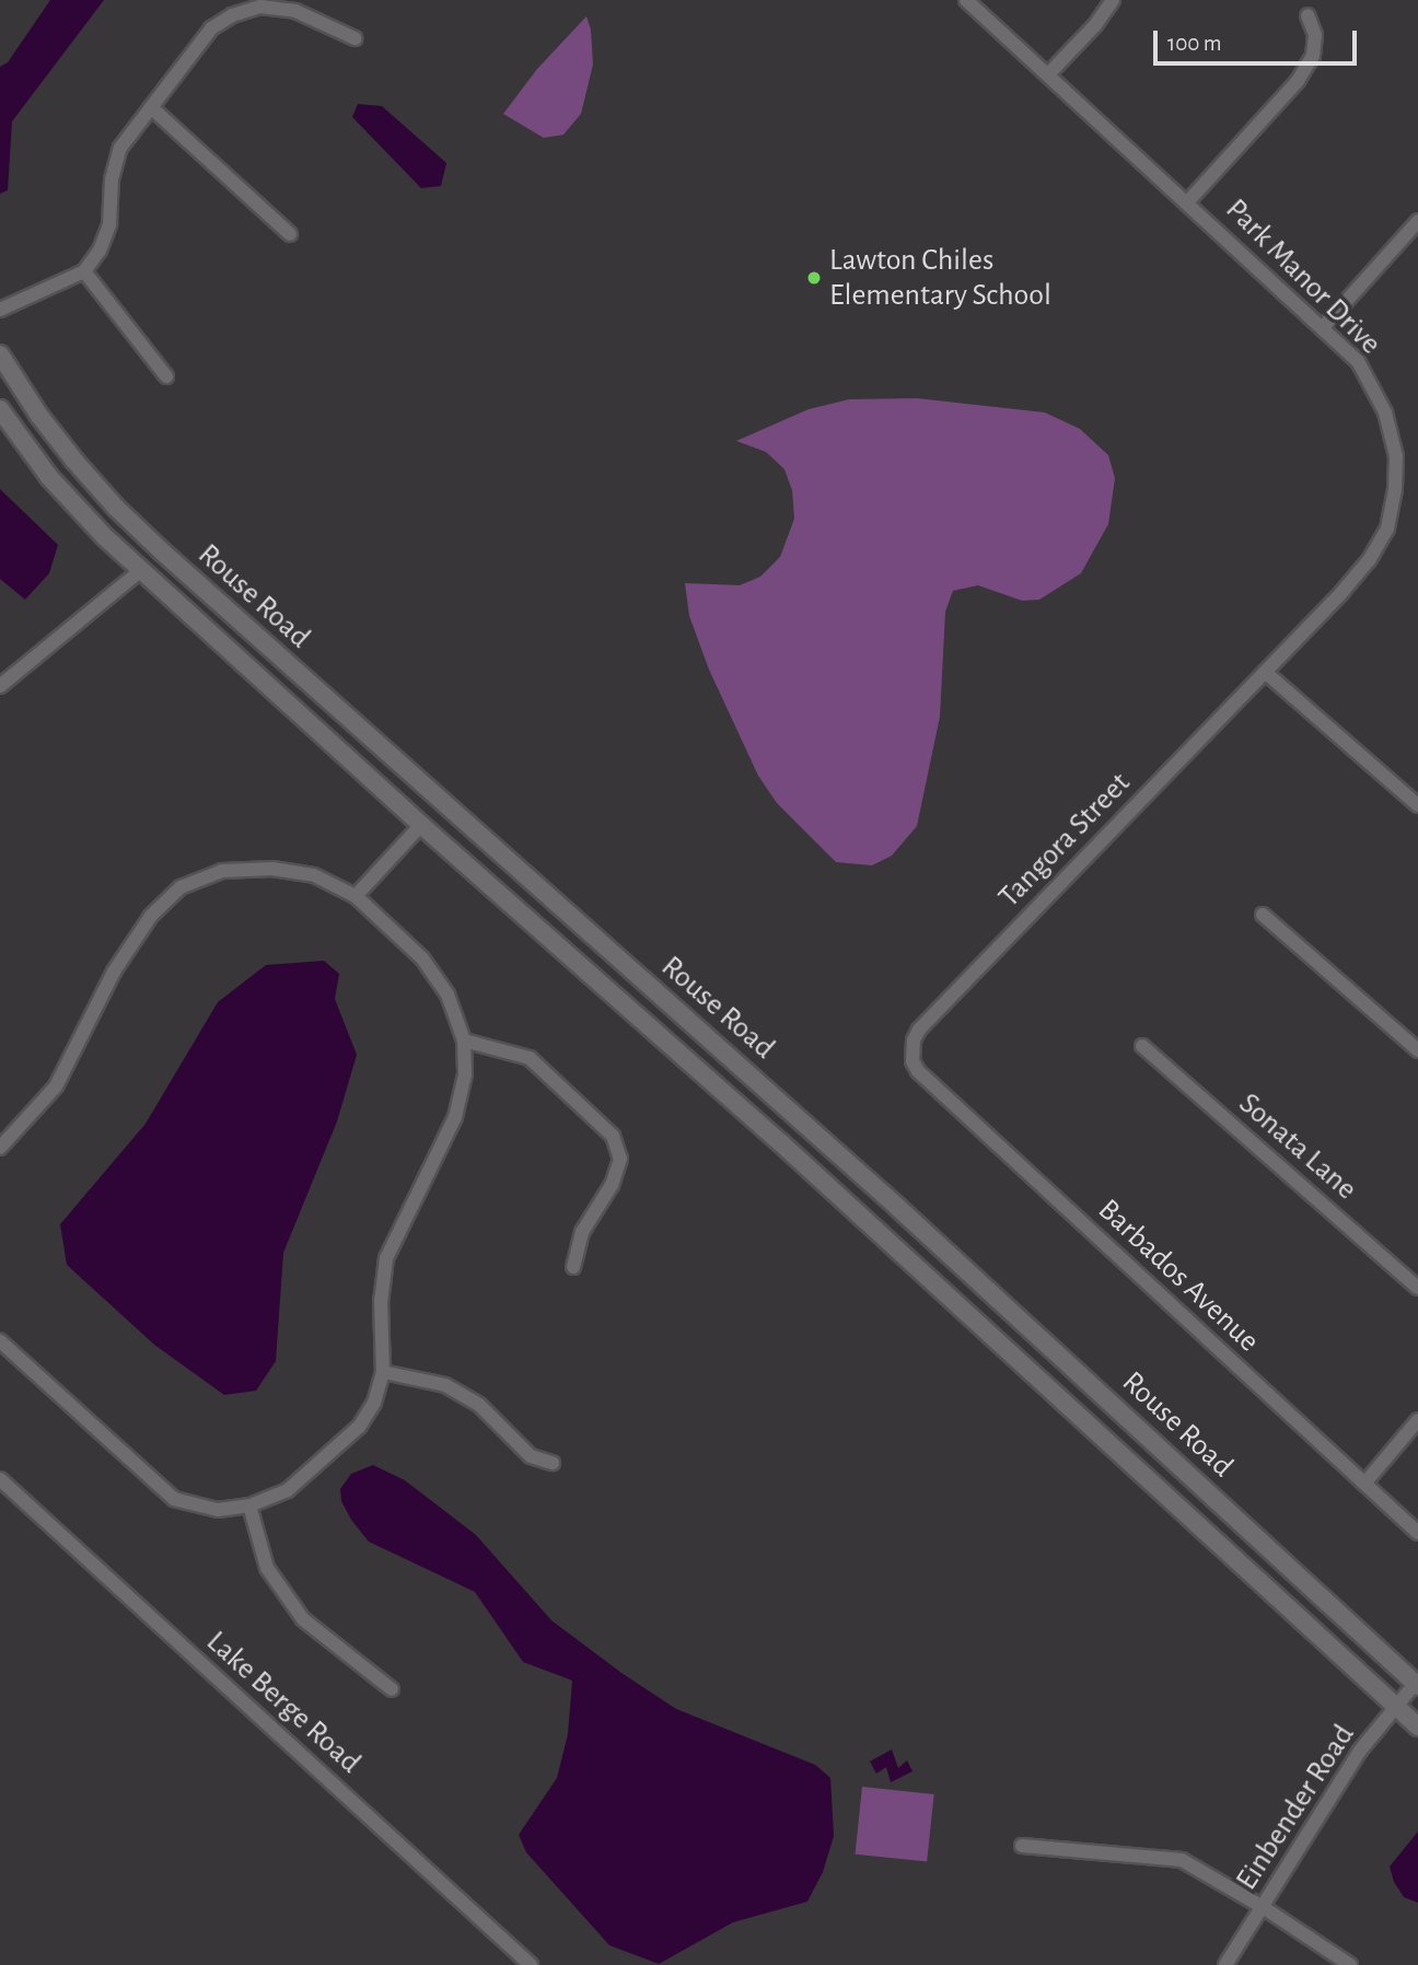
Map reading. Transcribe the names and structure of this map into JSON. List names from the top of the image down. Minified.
{"streets":{"street":["Park Manor Drive","Rouse Road","Tangora Street","Sonata Lane","Barbados Avenue","Lake Berge Road","Einbender Road"]},"crossings":[["Park Manor Drive","Tangora Street"],["Rouse Road","Einbender Road"],["Tangora Street","Barbados Avenue"]],"places":["Lawton Chiles Elementary School"],"scale_bar":"100 m"}
